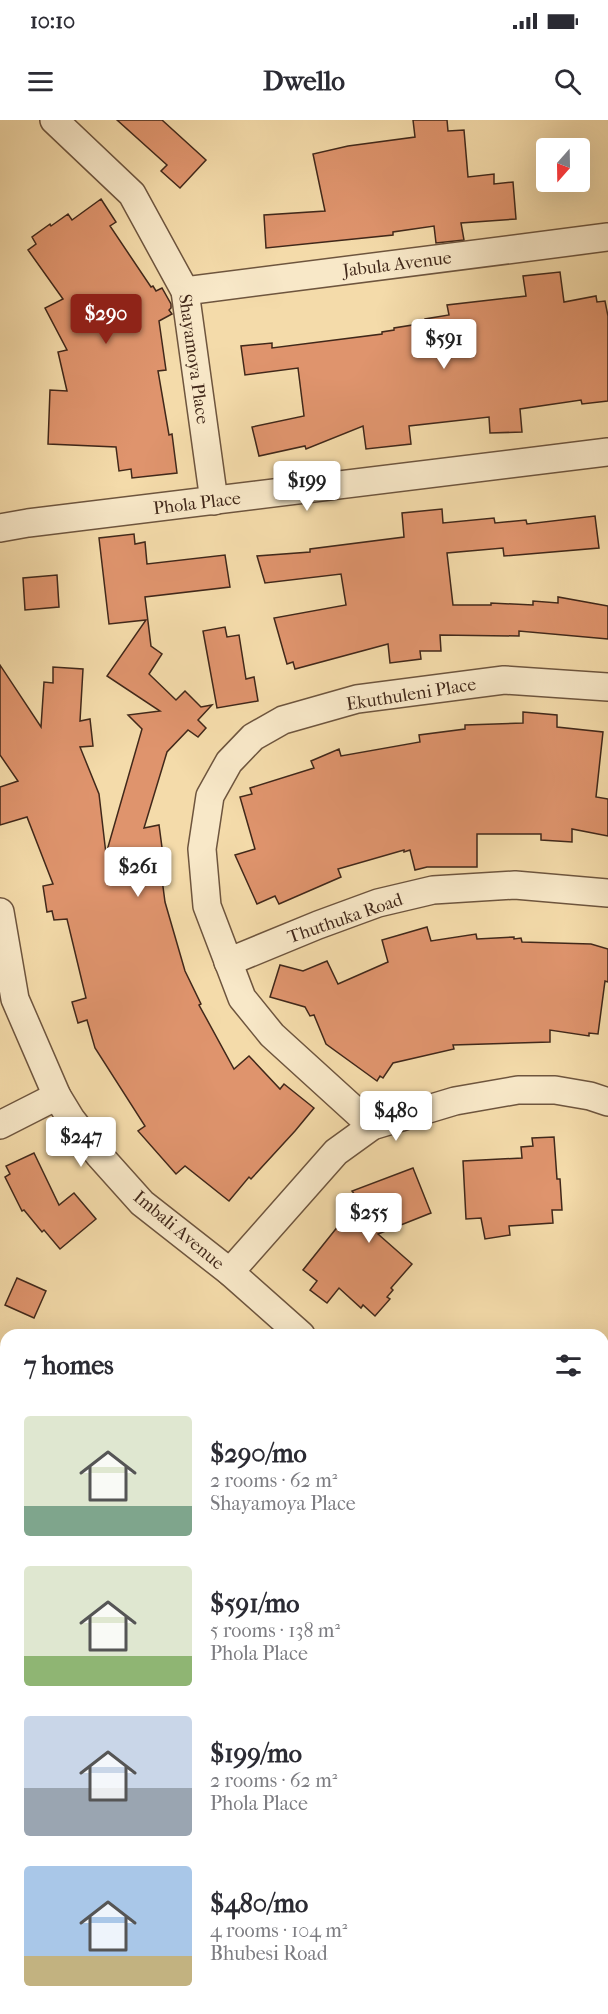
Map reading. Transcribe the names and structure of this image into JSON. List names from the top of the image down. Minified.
{"streets":{"street":["Jabula Avenue","Shayamoya Place","Phola Place","Ekuthuleni Place","Thuthuka Road","Imbali Avenue"]},"crossings":[["Jabula Avenue","Shayamoya Place"],["Shayamoya Place","Phola Place"],["Ekuthuleni Place","Thuthuka Road"]],"north":"bottom","page":{"status":"10:10","header":"Dwello","price":["$290","$591","$199","$261","$480","$247","$255"],"heading":"7 homes","list":[{"name":"$290/mo","note":"2 rooms · 62 m² · Shayamoya Place"},{"name":"$591/mo","note":"5 rooms · 138 m² · Phola Place"},{"name":"$199/mo","note":"2 rooms · 62 m² · Phola Place"},{"name":"$480/mo","note":"4 rooms · 104 m² · Bhubesi Road"}]}}
